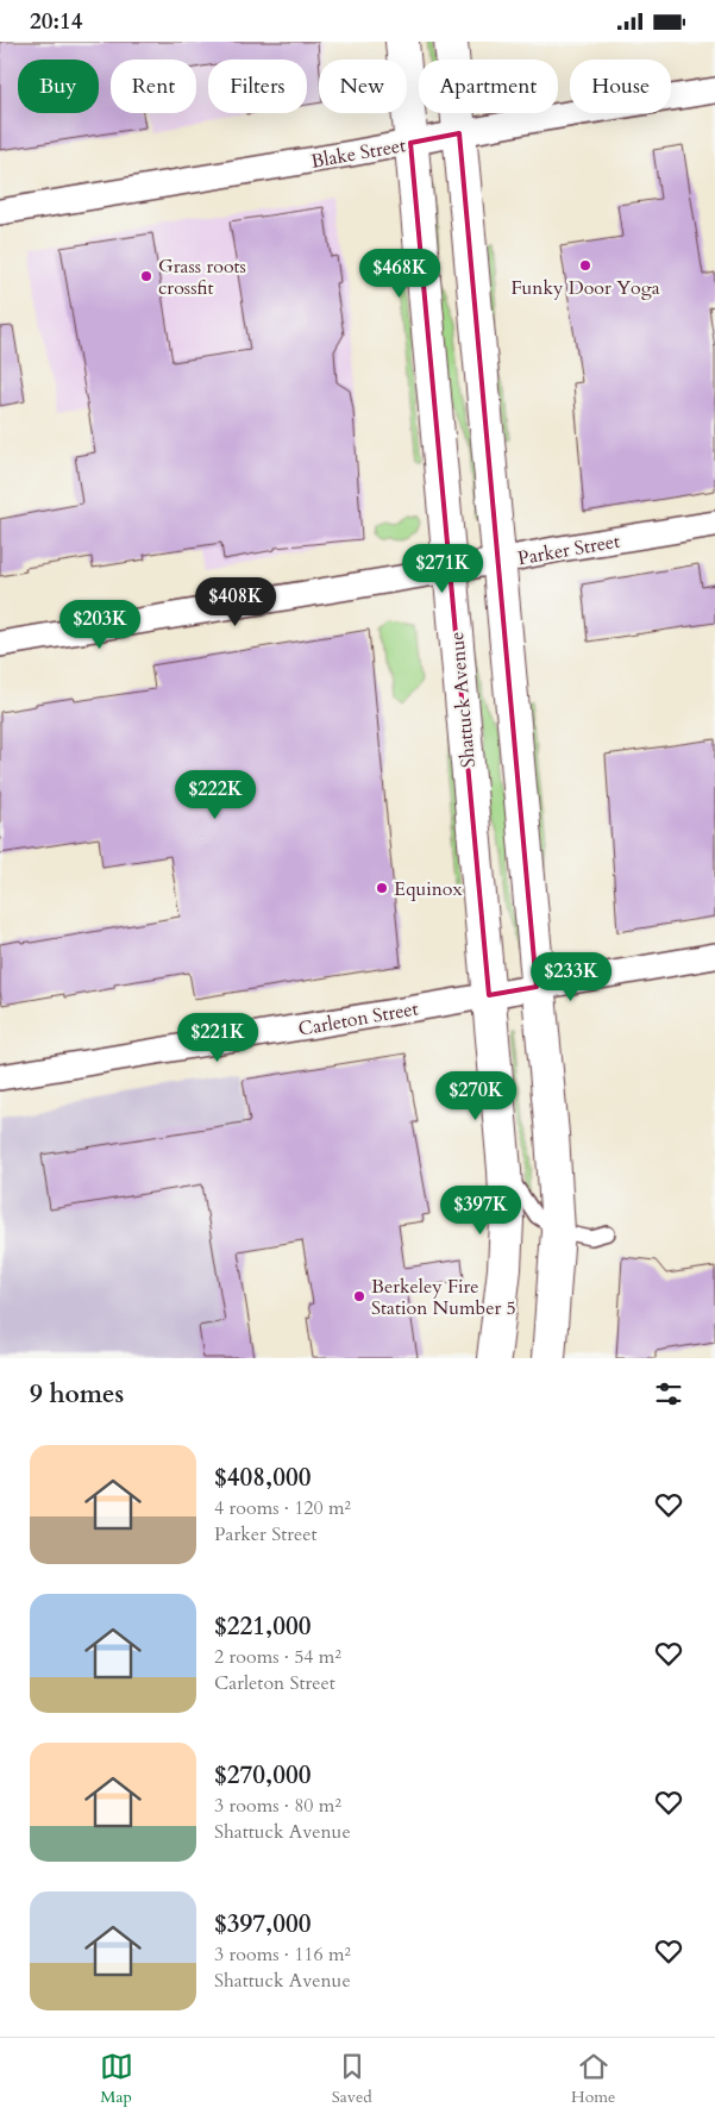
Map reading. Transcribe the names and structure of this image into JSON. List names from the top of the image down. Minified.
{"streets":{"main road":["Shattuck Avenue"],"street":["Blake Street","Parker Street","Carleton Street"]},"crossings":[["Blake Street","Shattuck Avenue"],["Parker Street","Shattuck Avenue"],["Shattuck Avenue","Carleton Street"]],"places":["Funky Door Yoga","Grass roots crossfit","Equinox","Berkeley Fire Station Number 5"],"page":{"status":"20:14","chip":["Buy","Rent","Filters","New","Apartment","House"],"price":["$468K","$271K","$408K","$203K","$222K","$233K","$221K","$270K","$397K"],"heading":"9 homes","list":[{"name":"$408,000","note":"4 rooms · 120 m² · Parker Street"},{"name":"$221,000","note":"2 rooms · 54 m² · Carleton Street"},{"name":"$270,000","note":"3 rooms · 80 m² · Shattuck Avenue"},{"name":"$397,000","note":"3 rooms · 116 m² · Shattuck Avenue"}],"tabs":["Map","Saved","Home"]}}
